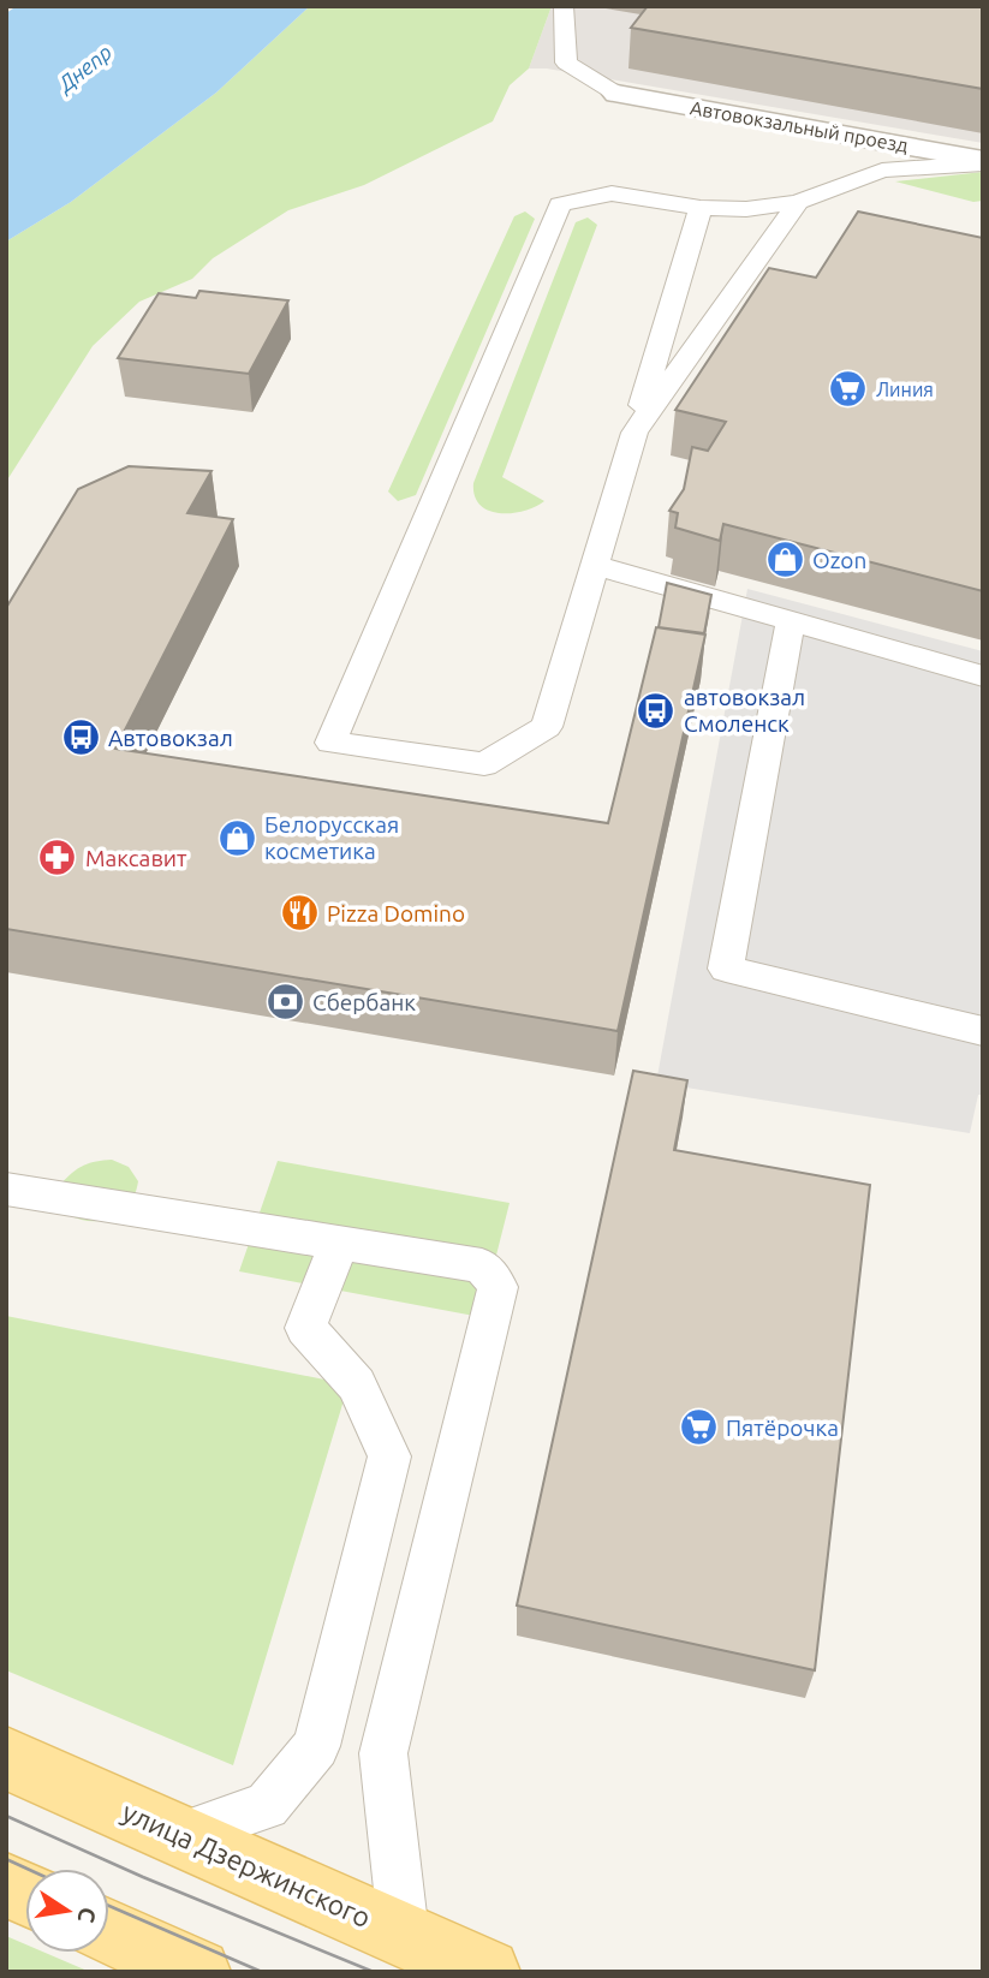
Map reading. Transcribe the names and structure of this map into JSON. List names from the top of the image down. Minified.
{"streets":{"main road":["улица Дзержинского"],"street":["Автовокзальный проезд"]},"water":["Днепр"],"places":{"supermarket":["Линия","Пятёрочка"],"shop":["Ozon","Белорусская косметика"],"bus stop":["автовокзал Смоленск","Автовокзал"],"pharmacy":["Максавит"],"restaurant":["Pizza Domino"],"bank":["Сбербанк"]},"north":"right"}
